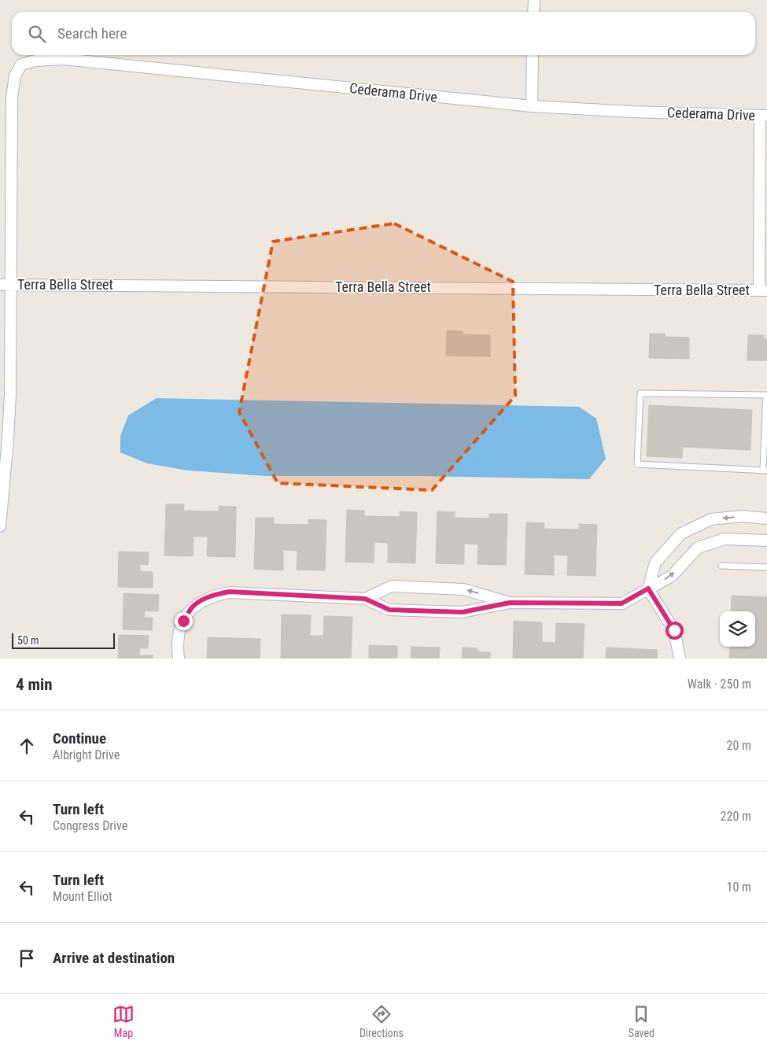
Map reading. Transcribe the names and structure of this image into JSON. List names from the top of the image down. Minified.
{"streets":{"street":["Cederama Drive","Terra Bella Street"]},"crossings":[["Cederama Drive","Terra Bella Street"]],"scale_bar":"50 m","page":{"search":"Search here","scale":"50 m","heading":["4 min","Walk · 250 m"],"list":[["Continue","Albright Drive","20 m"],["Turn left","Congress Drive","220 m"],["Turn left","Mount Elliot","10 m"],"Arrive at destination"],"nav":["Map","Directions","Saved"]}}
